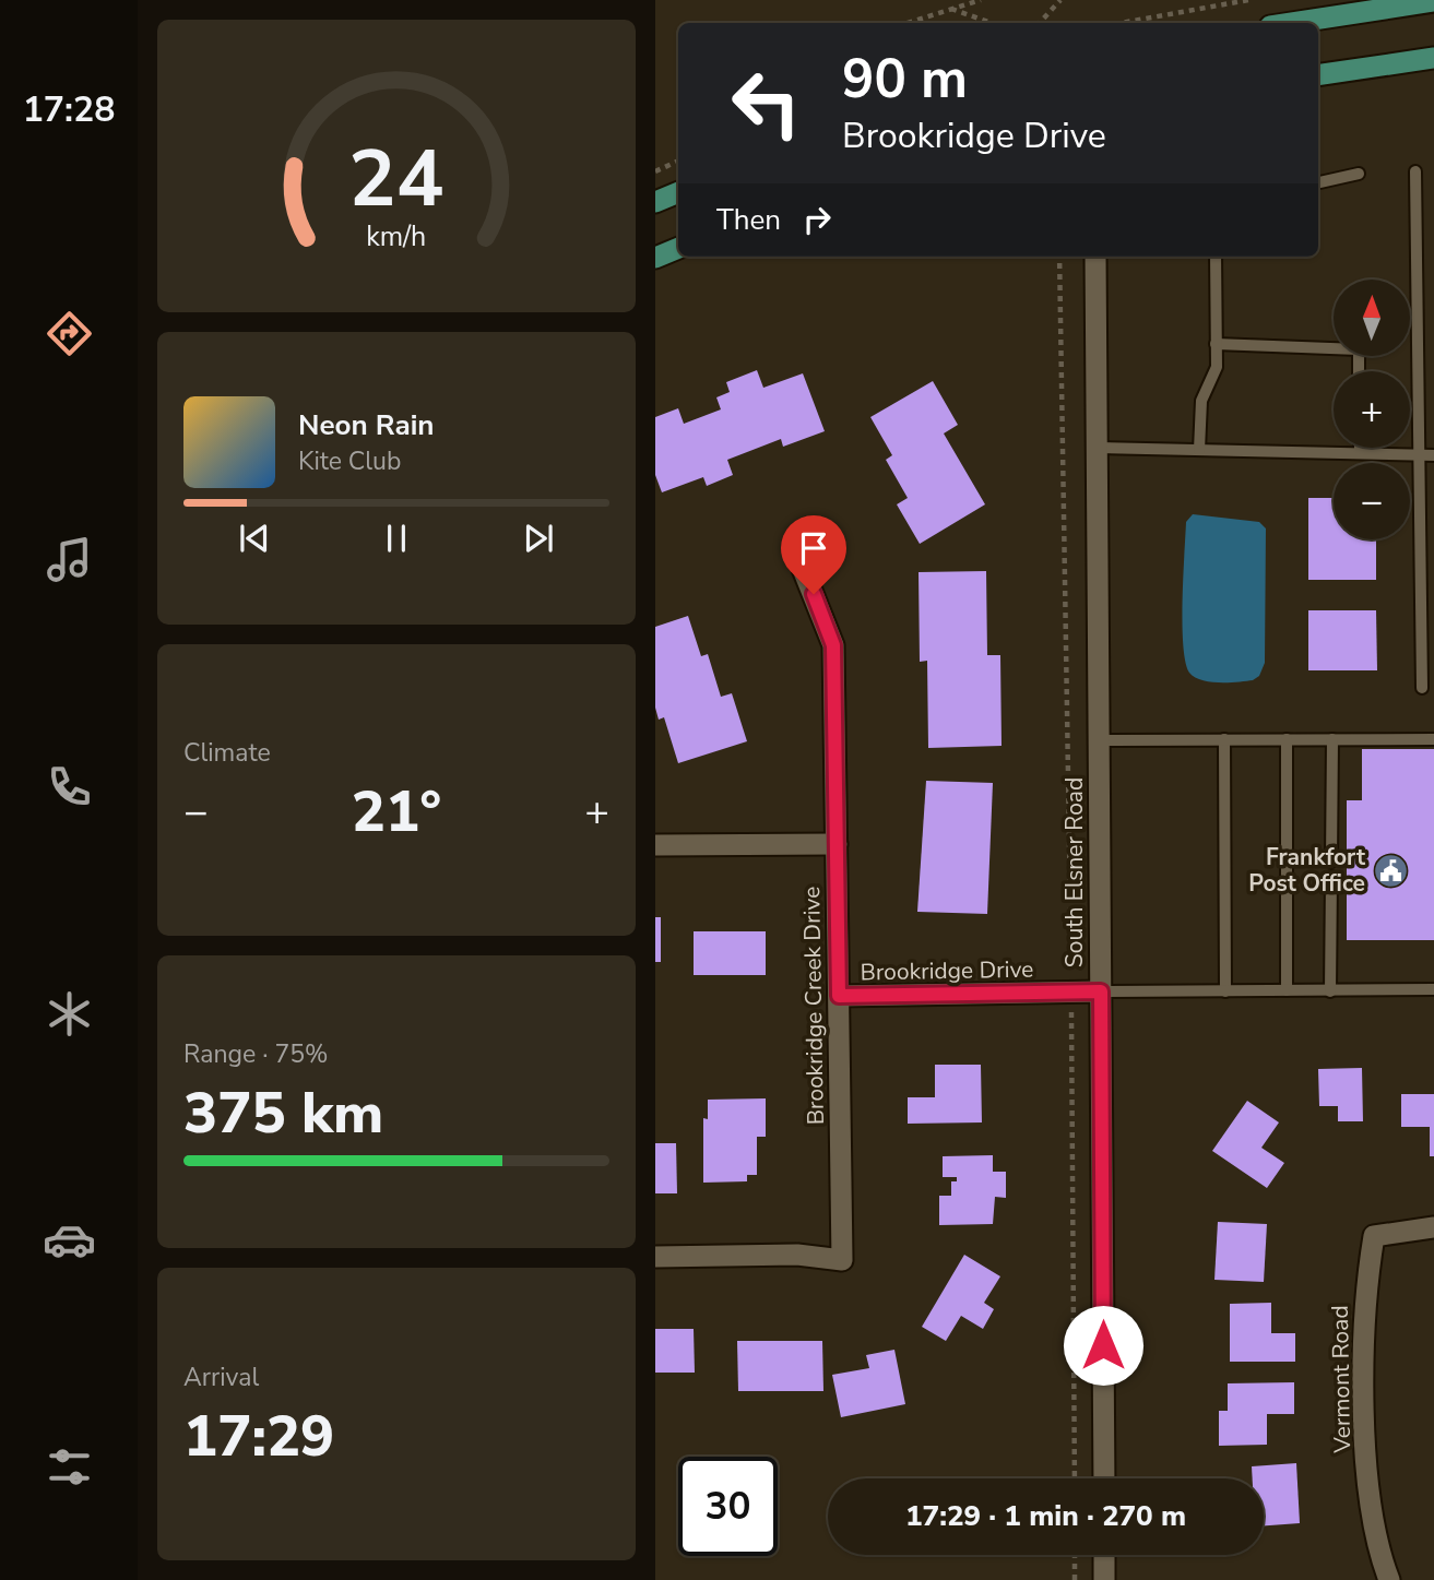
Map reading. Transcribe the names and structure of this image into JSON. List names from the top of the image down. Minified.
{"streets":{"street":["South Elsner Road","Brookridge Drive","Brookridge Creek Drive","Vermont Road"]},"crossings":[["South Elsner Road","Brookridge Drive"],["Brookridge Drive","Brookridge Creek Drive"]],"places":{"public building":["Frankfort Post Office"]},"north":"top","page":{"tabs":"17:28","turn":["90 m","Brookridge Drive"],"then":"Then","map_buttons":["+","−"],"song":["Neon Rain","Kite Club"],"tile":["Climate",["Range · 75%","375 km"],["Arrival","17:29"]],"heat":["−","21°","+"],"limit":"30","trip":"17:29 · 1 min · 270 m","gauge":["24","km/h"]}}
